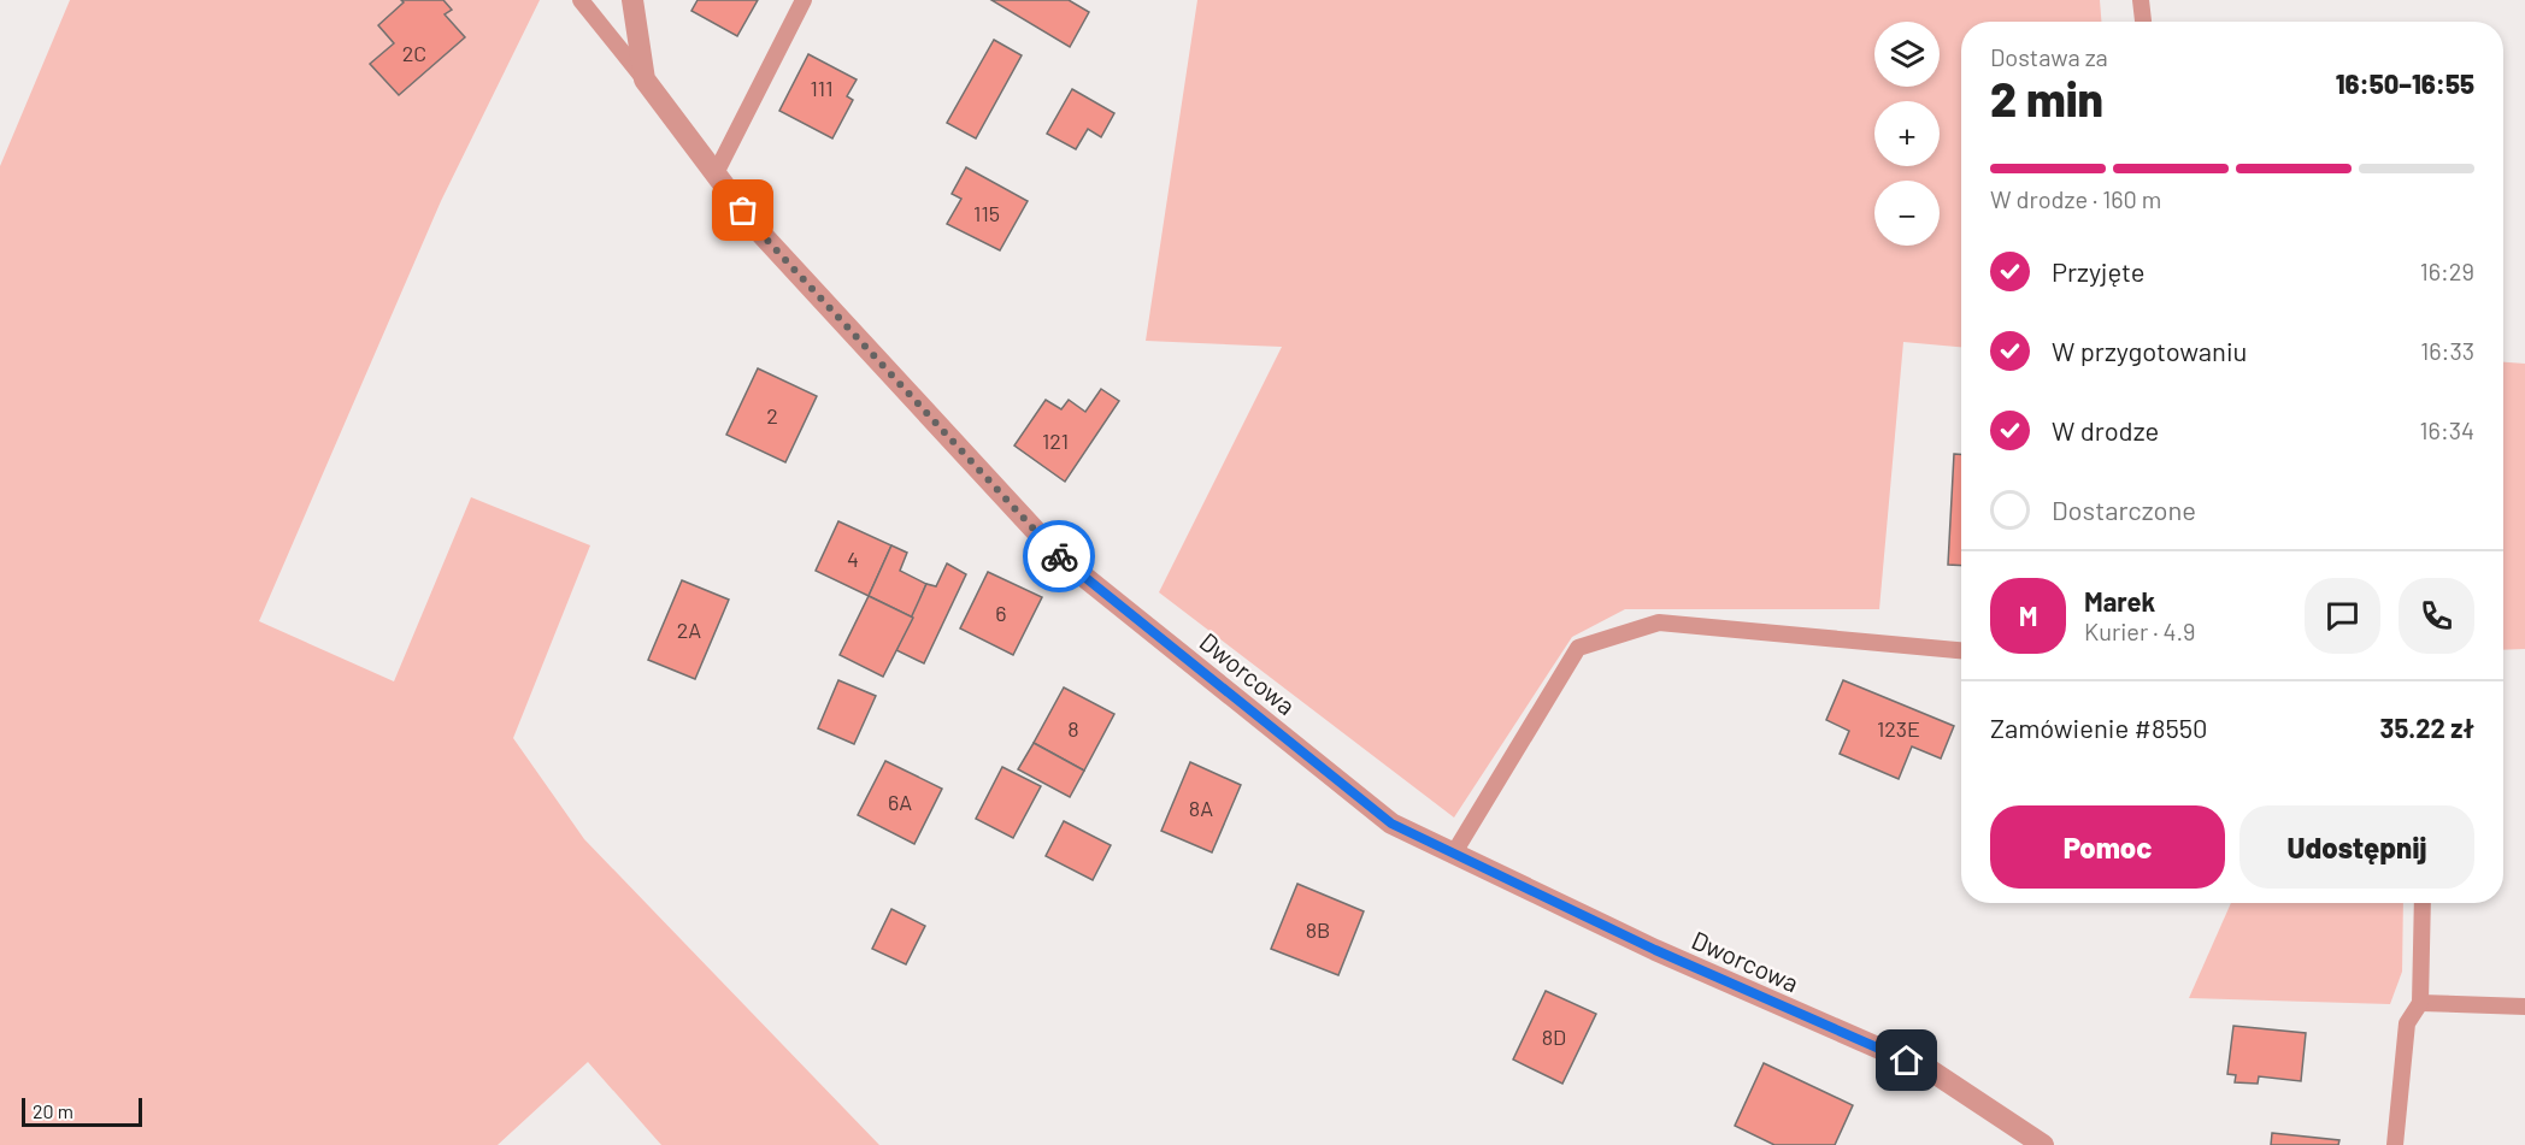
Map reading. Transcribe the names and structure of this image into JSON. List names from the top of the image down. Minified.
{"streets":{"street":["Dworcowa"]},"house_numbers":["2C","111","115","2","121","4","6","2A","8","123E","6A","8A","8B","8D"],"scale_bar":"20 m","page":{"map_buttons":["+","−"],"heading":["2 min","Dostawa za","16:50–16:55"],"panel":["Marek","Kurier · 4.9","Zamówienie #8550","35.22 zł"],"bar":"W drodze · 160 m","list":[["Przyjęte","16:29"],["W przygotowaniu","16:33"],["W drodze","16:34"],"Dostarczone"],"round":"M","buttons":["Pomoc","Udostępnij"],"scale":"20 m"}}
